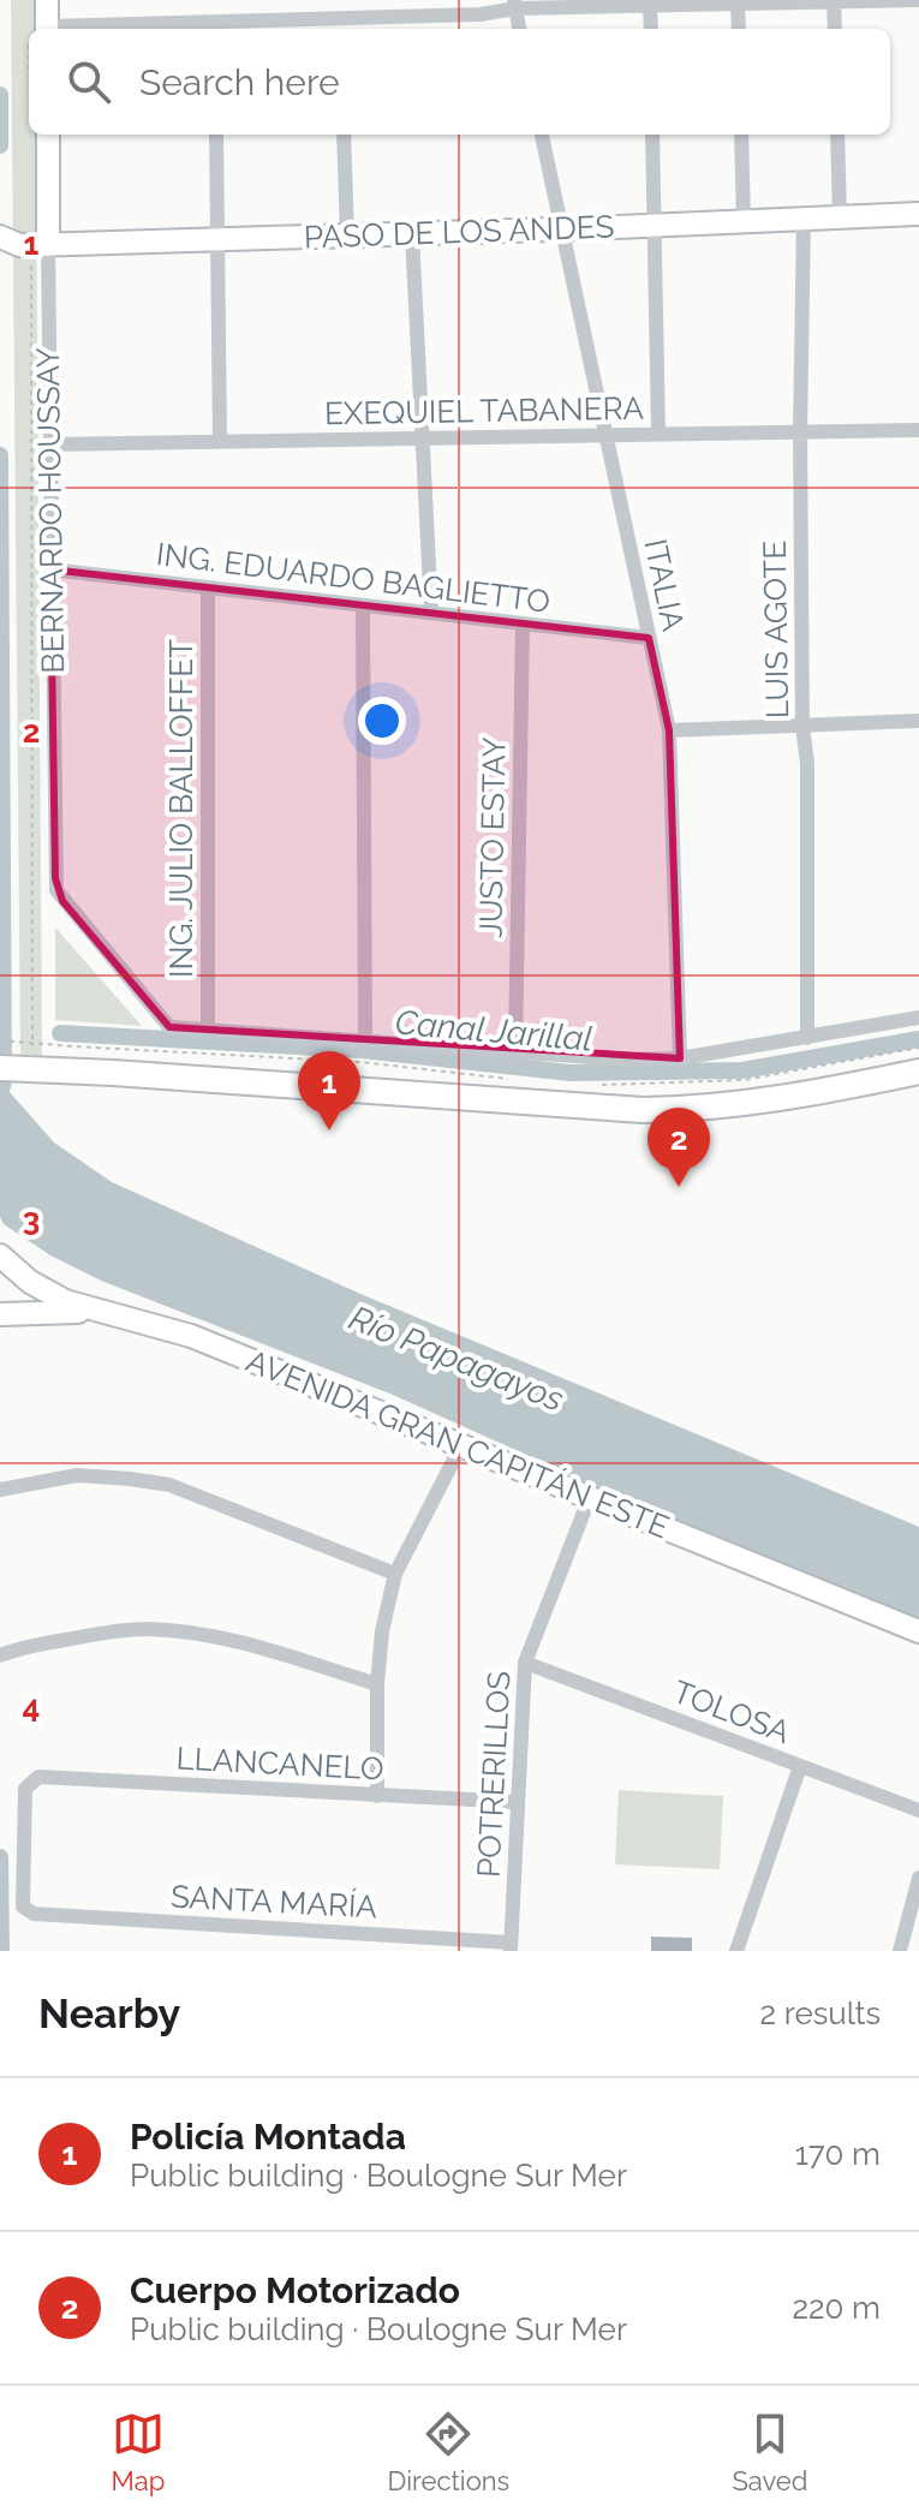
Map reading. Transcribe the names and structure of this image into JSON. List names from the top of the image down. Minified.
{"streets":{"street":["PASO DE LOS ANDES","EXEQUIEL TABANERA","BERNARDO HOUSSAY","ING. EDUARDO BAGLIETTO","ITALIA","LUIS AGOTE","ING. JULIO BALLOFFET","JUSTO ESTAY","AVENIDA GRAN CAPITÁN ESTE","TOLOSA","LLANCANELO","POTRERILLOS","SANTA MARÍA"]},"crossings":[["PASO DE LOS ANDES","BERNARDO HOUSSAY"],["PASO DE LOS ANDES","ITALIA"],["PASO DE LOS ANDES","LUIS AGOTE"],["EXEQUIEL TABANERA","BERNARDO HOUSSAY"],["EXEQUIEL TABANERA","ITALIA"],["EXEQUIEL TABANERA","LUIS AGOTE"],["BERNARDO HOUSSAY","ING. EDUARDO BAGLIETTO"],["BERNARDO HOUSSAY","ING. JULIO BALLOFFET"],["ING. EDUARDO BAGLIETTO","ITALIA"],["ING. EDUARDO BAGLIETTO","ING. JULIO BALLOFFET"],["ING. EDUARDO BAGLIETTO","JUSTO ESTAY"],["AVENIDA GRAN CAPITÁN ESTE","POTRERILLOS"],["TOLOSA","POTRERILLOS"],["LLANCANELO","POTRERILLOS"],["LLANCANELO","SANTA MARÍA"],["POTRERILLOS","SANTA MARÍA"]],"water":["Canal Jarillal","Río Papagayos"],"page":{"search":"Search here","pins":["1","2"],"heading":["Nearby","2 results"],"list":[{"mark":"1","name":"Policía Montada","note":"Public building · Boulogne Sur Mer","value":"170 m"},{"mark":"2","name":"Cuerpo Motorizado","note":"Public building · Boulogne Sur Mer","value":"220 m"}],"nav":["Map","Directions","Saved"]},"grid":{"rows":["1","2","3","4"]}}
